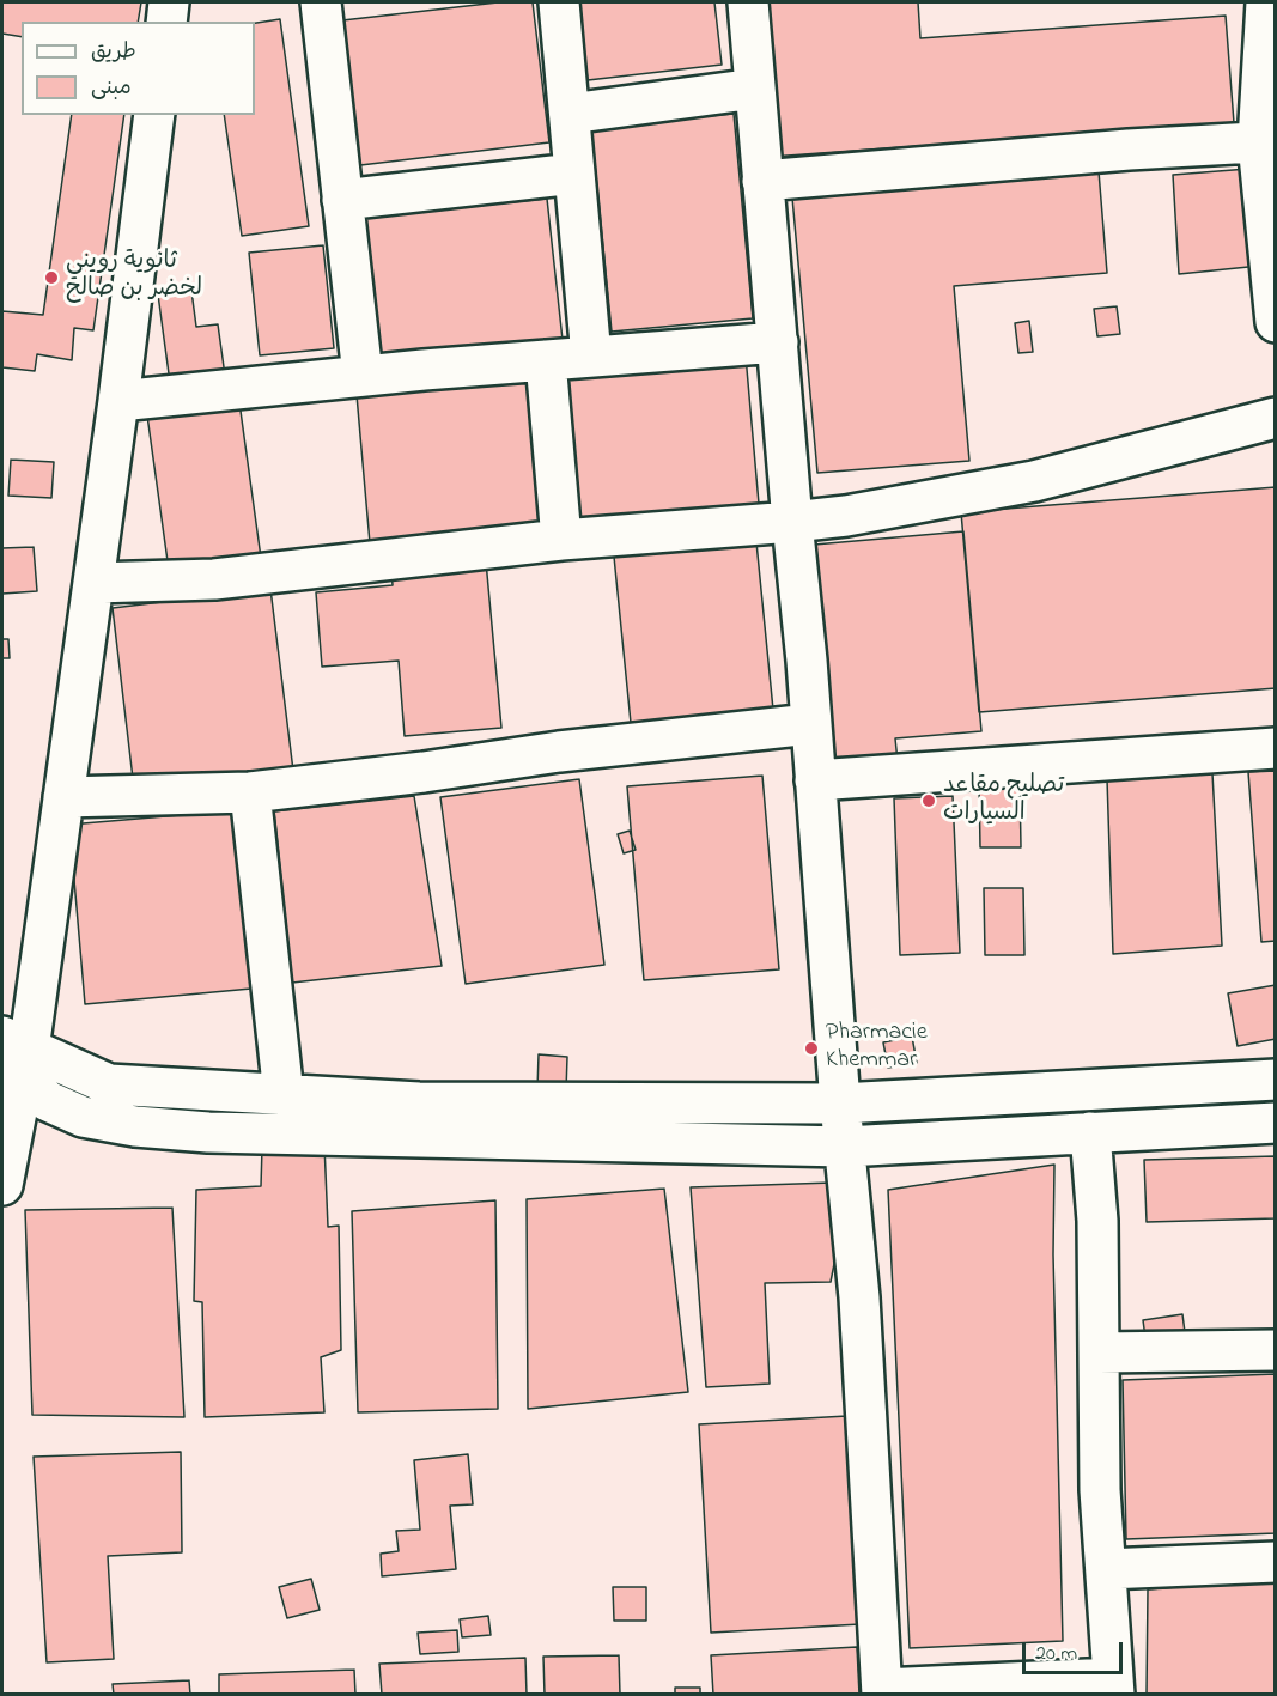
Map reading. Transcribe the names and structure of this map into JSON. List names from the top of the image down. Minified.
{"places":["ثانوية رويني لخضر بن صالح","تصليح مقاعد السيارات","Pharmacie Khemmar"],"legend":["طريق","مبنى"],"scale_bar":"20 m"}
